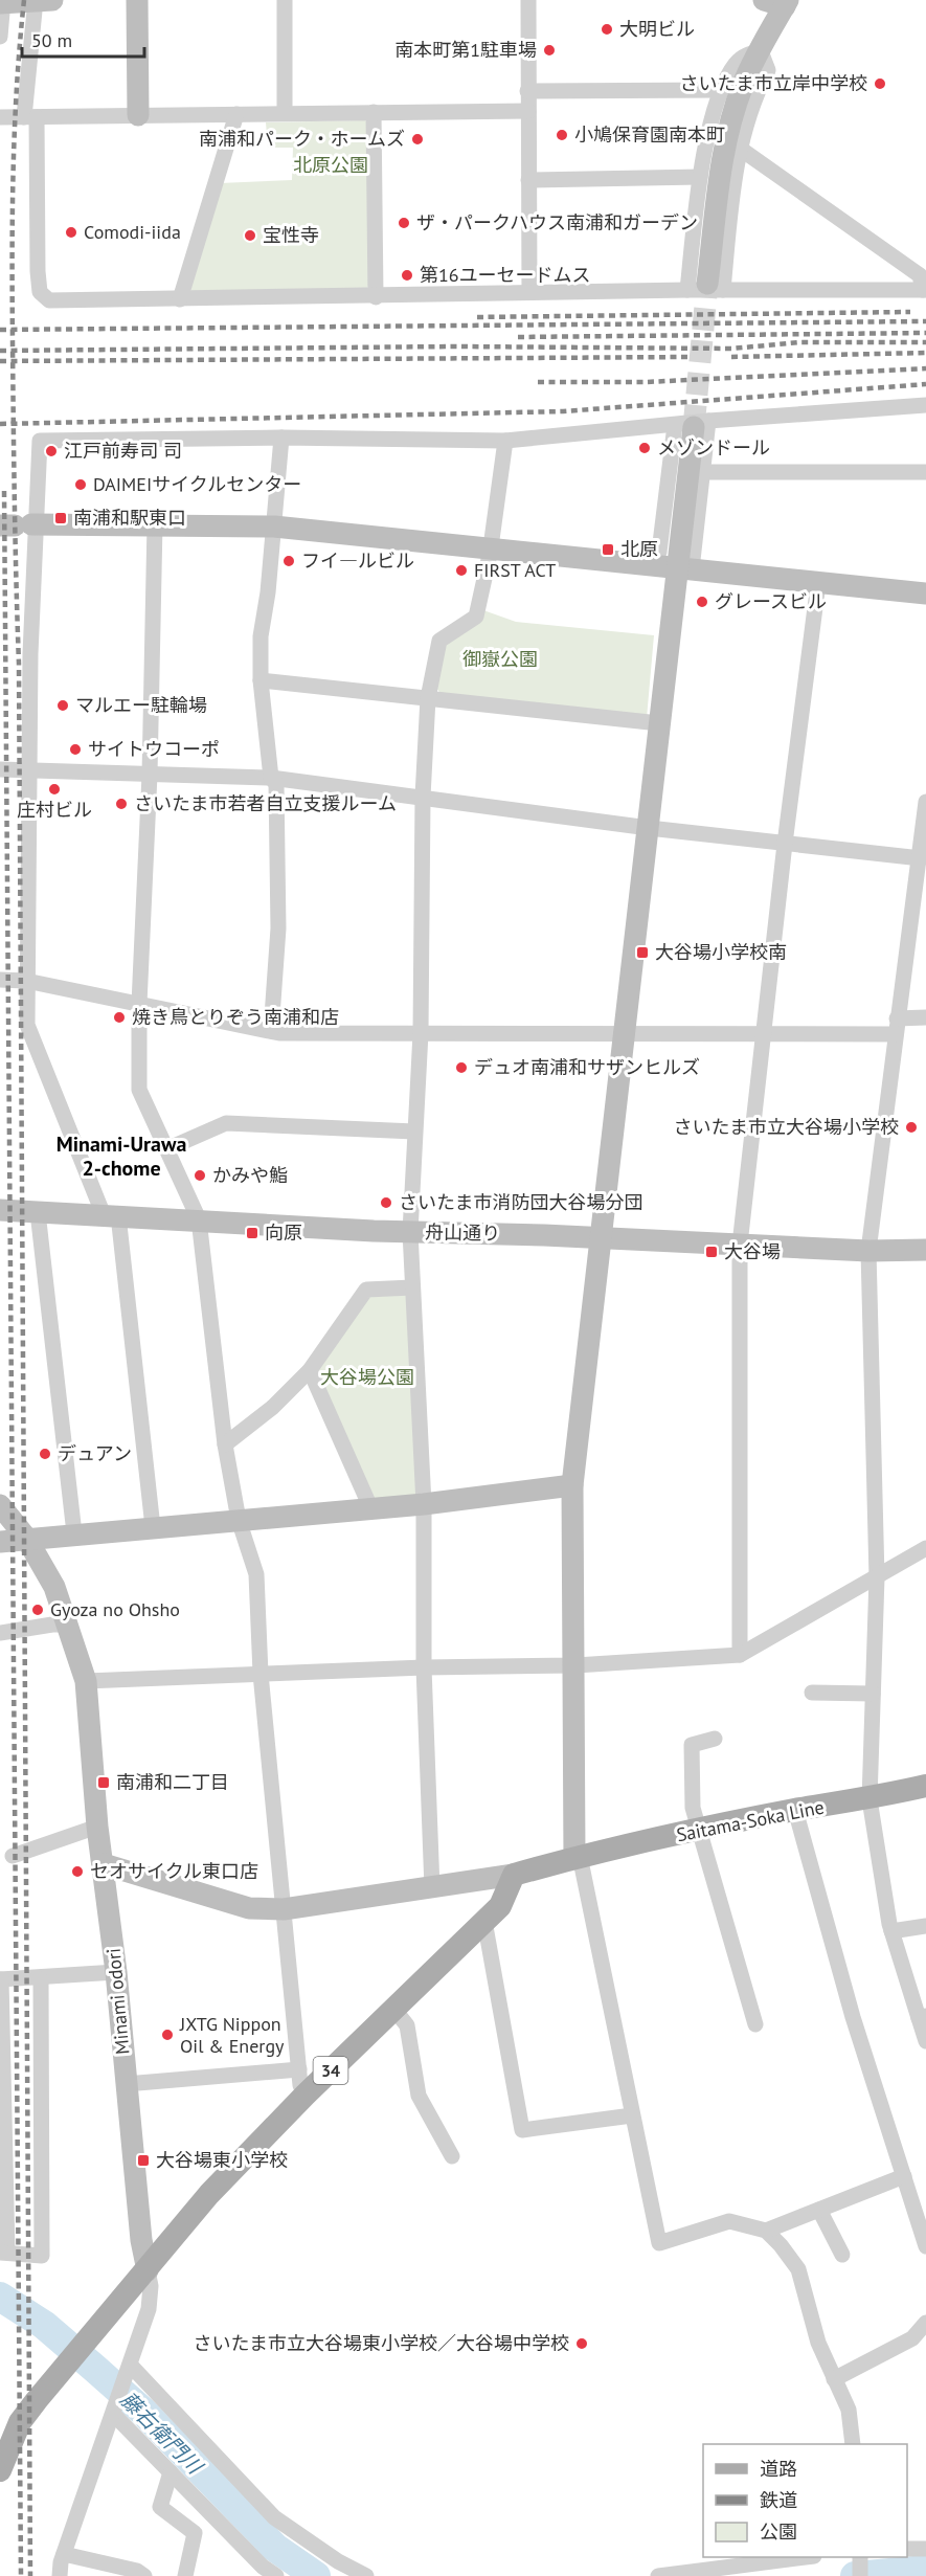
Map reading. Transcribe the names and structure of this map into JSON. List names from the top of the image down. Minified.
{"streets":{"main road":["Saitama-Soka Line","34"],"street":["舟山通り","Minami odori"]},"crossings":[["Saitama-Soka Line","34"],["Minami odori","34"]],"districts":["Minami-Urawa 2-chome"],"water":["藤右衛門川"],"parks":["北原公園","御嶽公園","大谷場公園"],"places":{"other":["大明ビル","南本町第1駐車場","さいたま市立岸中学校","小鳩保育園南本町","南浦和パーク・ホームズ","ザ・パークハウス南浦和ガーデン","Comodi-iida","宝性寺","第16ユーセードムス","メゾンドール","江戸前寿司 司","DAIMEIサイクルセンター","フイ―ルビル","FIRST ACT","グレースビル","マルエー駐輪場","サイトウコーポ","庄村ビル","さいたま市若者自立支援ルーム","焼き鳥とりぞう南浦和店","デュオ南浦和サザンヒルズ","さいたま市立大谷場小学校","かみや鮨","さいたま市消防団大谷場分団","デュアン","Gyoza no Ohsho","セオサイクル東口店","JXTG Nippon Oil & Energy","さいたま市立大谷場東小学校／大谷場中学校"],"transit":["南浦和駅東口","北原","大谷場小学校南","向原","大谷場","南浦和二丁目","大谷場東小学校"]},"legend":["道路","鉄道","公園"],"scale_bar":"50 m"}
